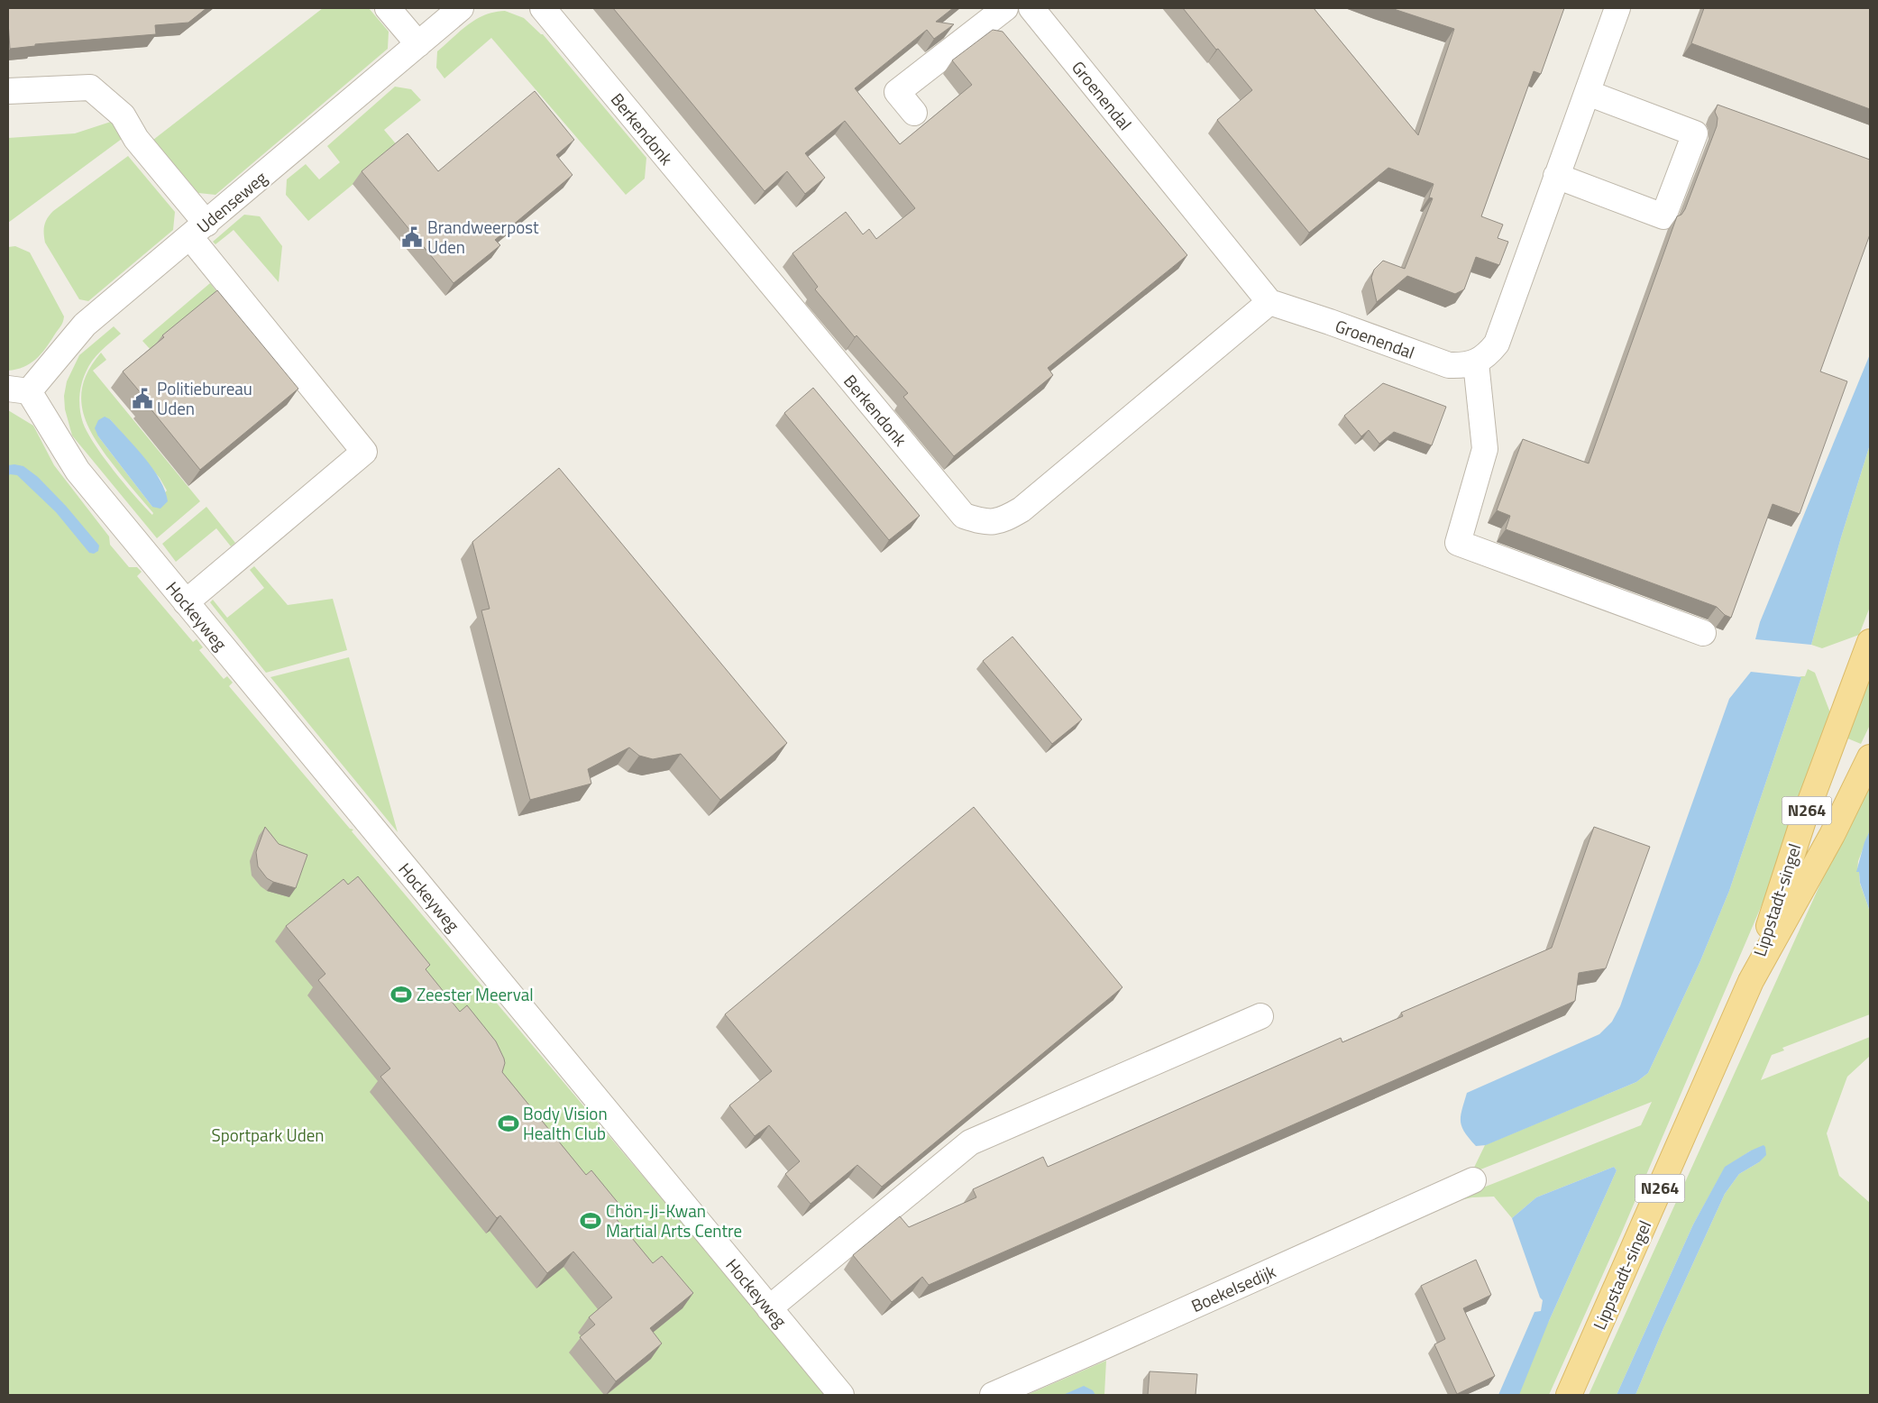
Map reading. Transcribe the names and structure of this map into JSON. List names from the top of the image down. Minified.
{"streets":{"main road":["N264","Lippstadt-singel"],"street":["Groenendal","Berkendonk","Udenseweg","Hockeyweg","Boekelsedijk"]},"crossings":[["Groenendal","Berkendonk"],["Udenseweg","Hockeyweg"]],"parks":["Sportpark Uden"],"places":{"public building":["Brandweerpost Uden","Politiebureau Uden"],"sports":["Zeester Meerval","Body Vision Health Club","Chön-Ji-Kwan Martial Arts Centre"]}}
